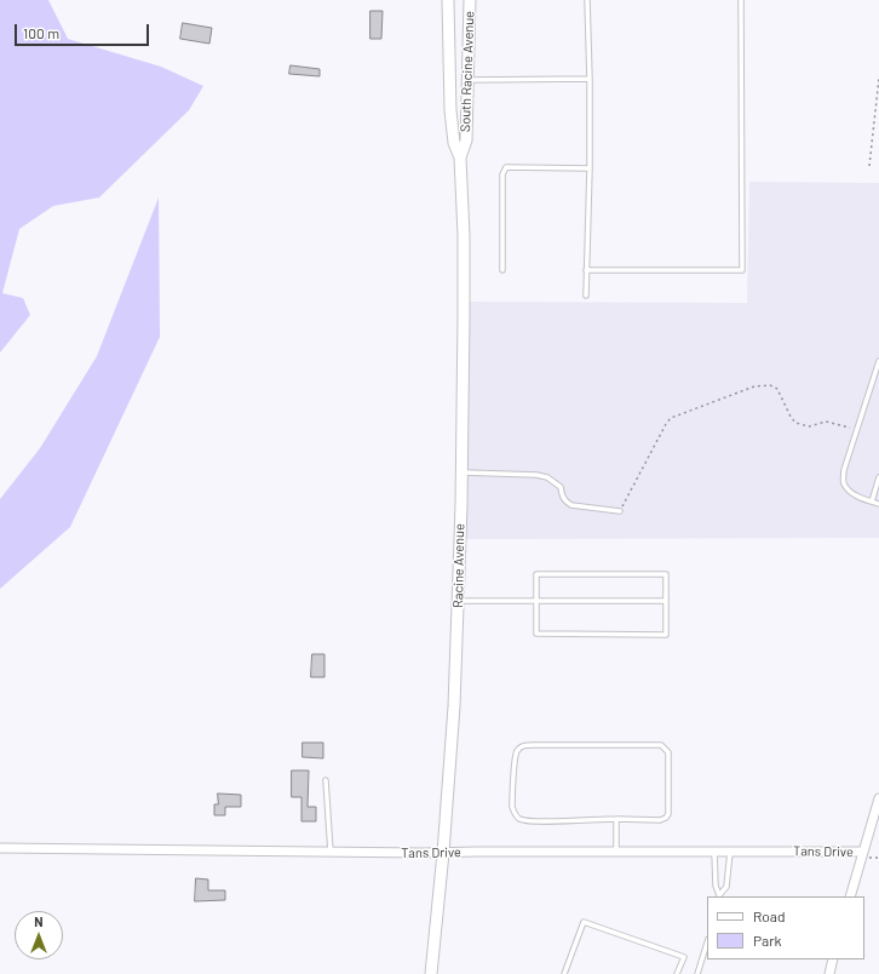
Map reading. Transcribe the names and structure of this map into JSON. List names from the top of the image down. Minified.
{"streets":{"main road":["South Racine Avenue","Racine Avenue"],"street":["Tans Drive"]},"crossings":[["South Racine Avenue","Racine Avenue"],["Racine Avenue","Tans Drive"]],"legend":["Road","Park"],"scale_bar":"100 m","north":"top"}
